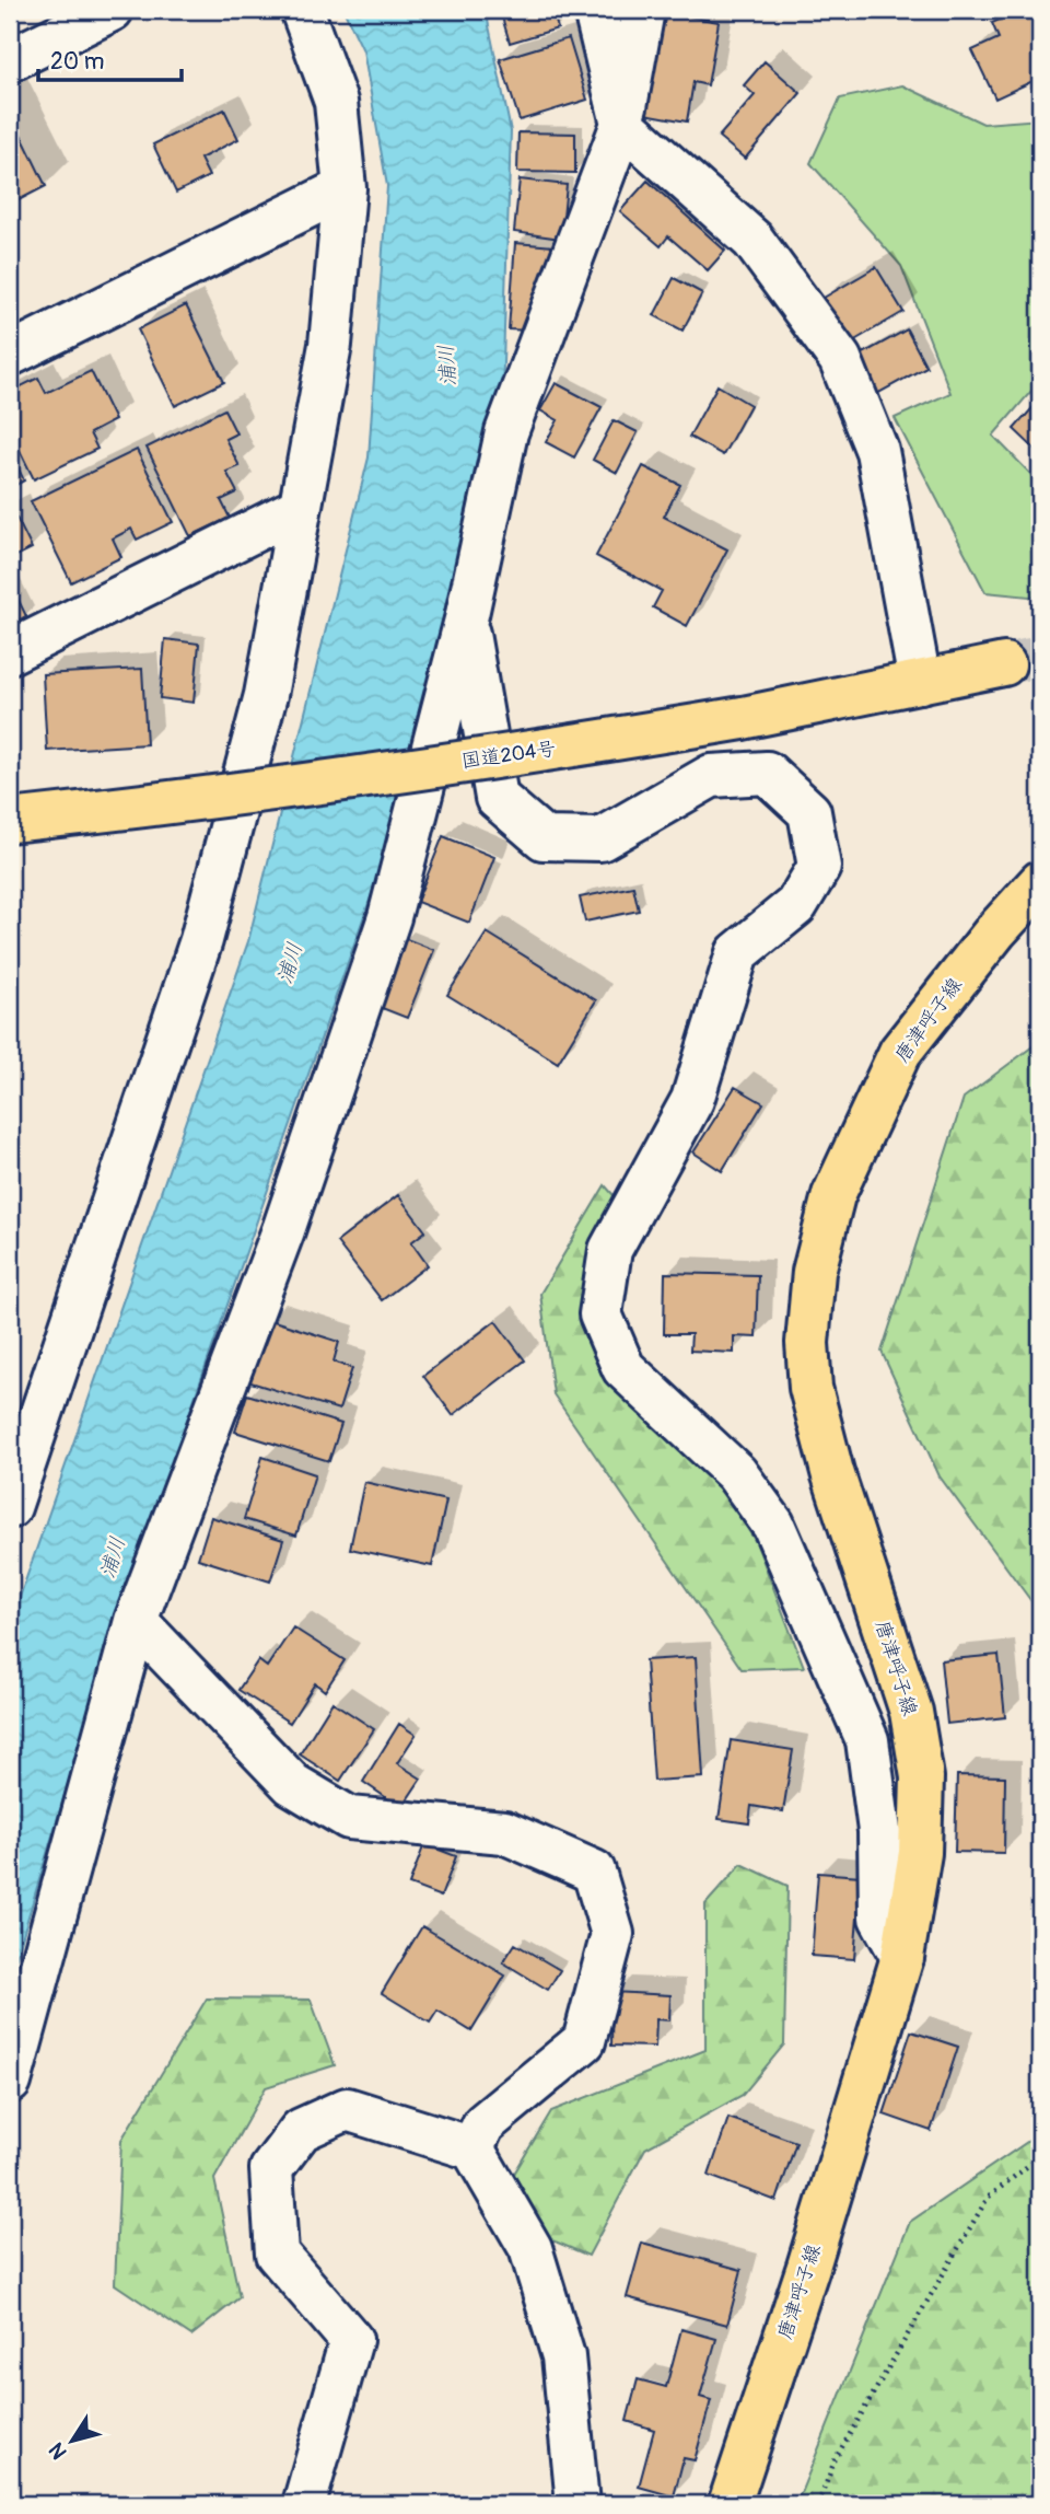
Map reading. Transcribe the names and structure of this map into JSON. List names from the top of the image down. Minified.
{"streets":{"main road":["国道204号","唐津呼子線"]},"water":["浦川"],"scale_bar":"20 m","north":"bottom left"}
